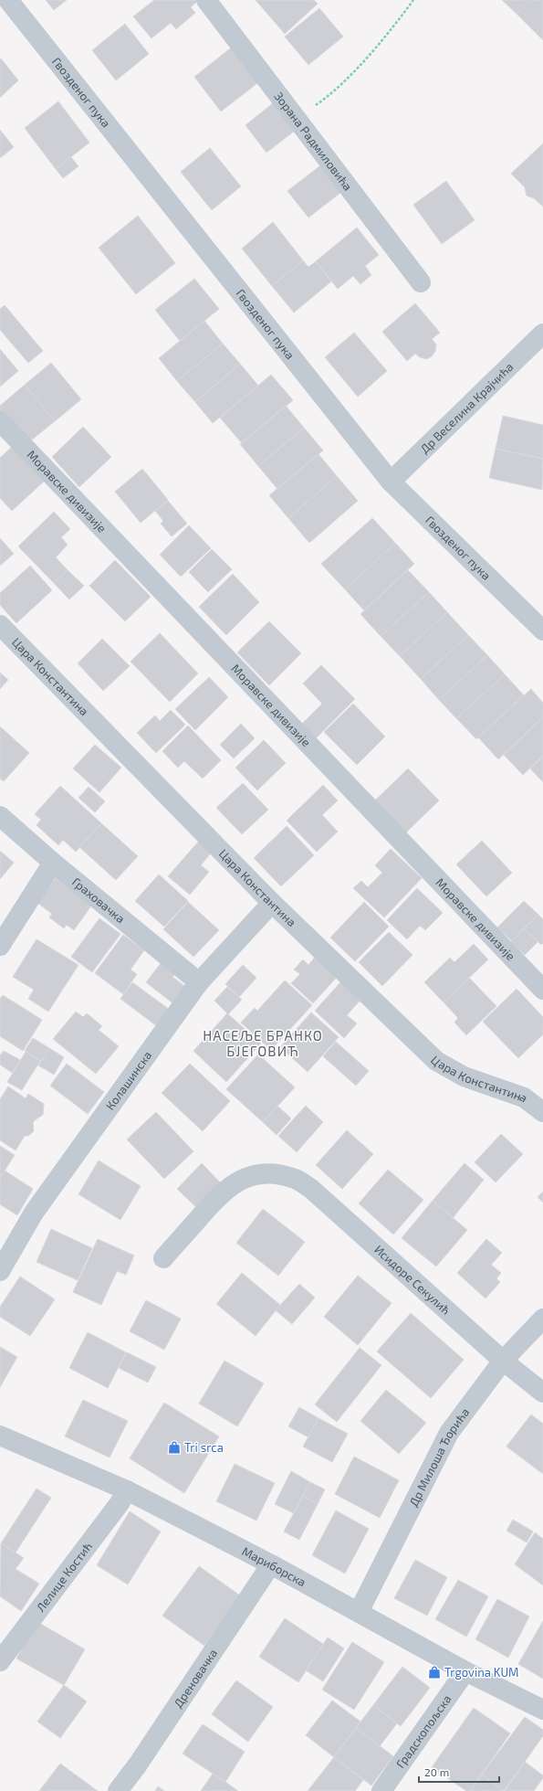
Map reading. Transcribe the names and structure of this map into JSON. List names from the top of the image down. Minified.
{"streets":{"street":["Гвозденог пука","Зорана Радмиловића","Др Веселина Крајчића","Моравске дивизије","Цара Константина","Граховачка","Колашинска","Исидоре Секулић","Др Милоша Ђорића","Мариборска","Лелице Костић","Дреновачка","Градскопољска"]},"crossings":[["Гвозденог пука","Др Веселина Крајчића"],["Цара Константина","Колашинска"],["Граховачка","Колашинска"],["Исидоре Секулић","Др Милоша Ђорића"],["Др Милоша Ђорића","Мариборска"],["Мариборска","Лелице Костић"],["Мариборска","Дреновачка"],["Мариборска","Градскопољска"]],"districts":["НАСЕЉЕ БРАНКО БЈЕГОВИЋ"],"places":{"shop":["Tri srca","Trgovina KUM"]},"scale_bar":"20 m"}
